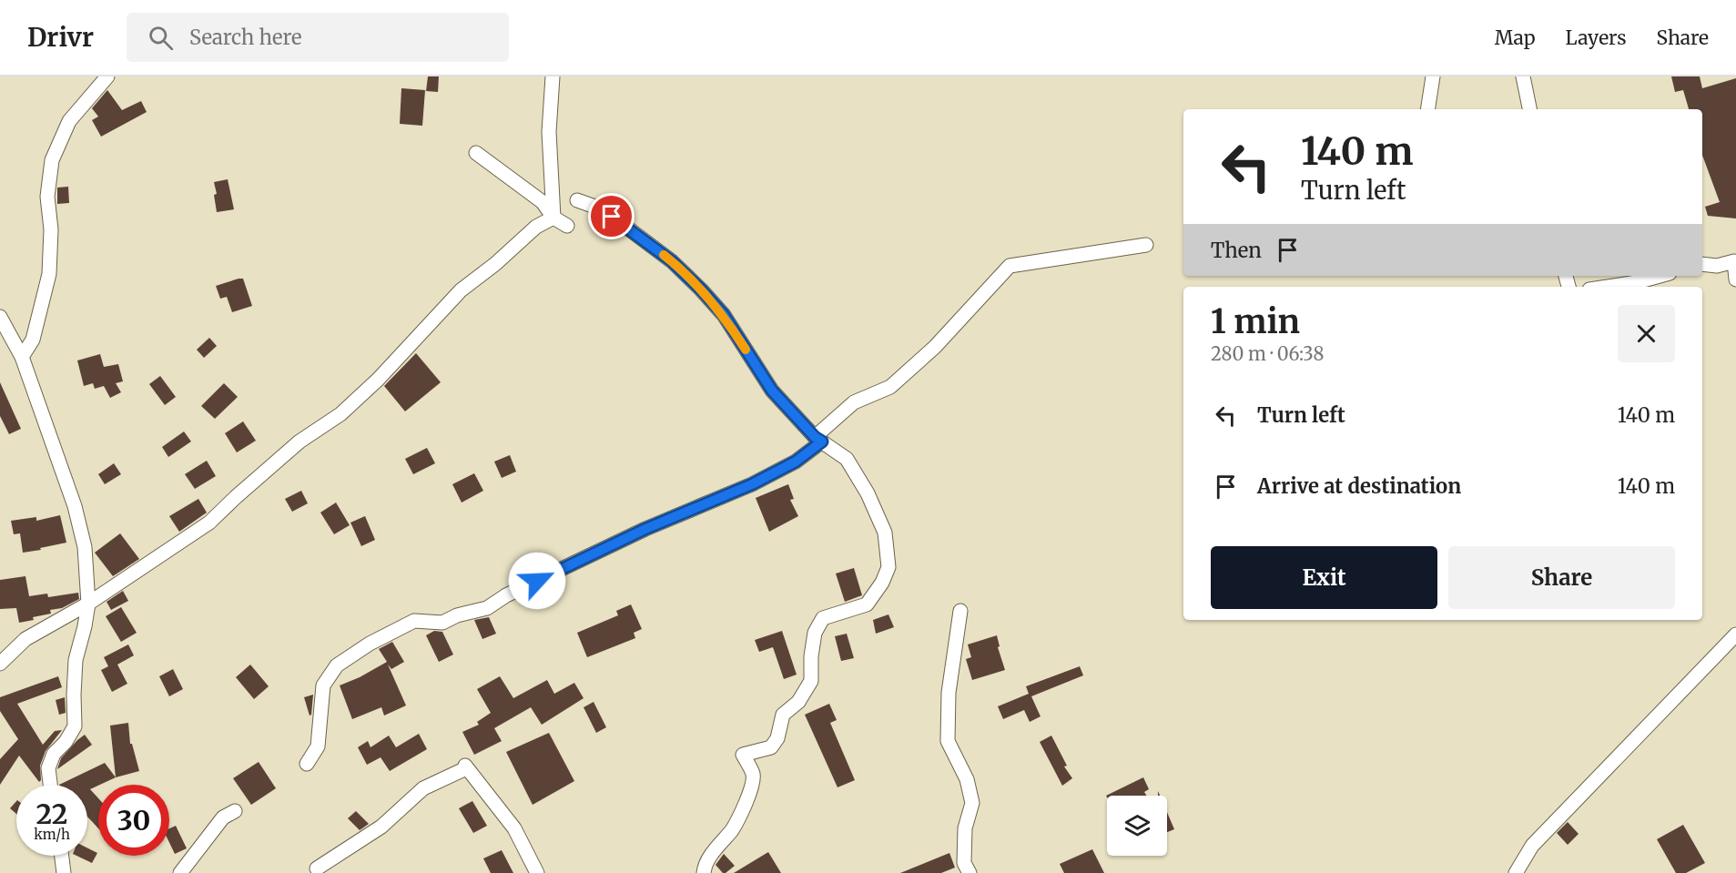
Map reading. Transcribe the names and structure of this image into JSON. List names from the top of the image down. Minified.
{"page":{"header":"Drivr","search":"Search here","nav":["Map","Layers","Share"],"turn":["140 m","Turn left"],"then":"Then","heading":["1 min","280 m · 06:38"],"list":[{"name":"Turn left","value":"140 m"},{"name":"Arrive at destination","value":"140 m"}],"buttons":["Exit","Share"],"speed":"22 km/h","limit":"30"}}
